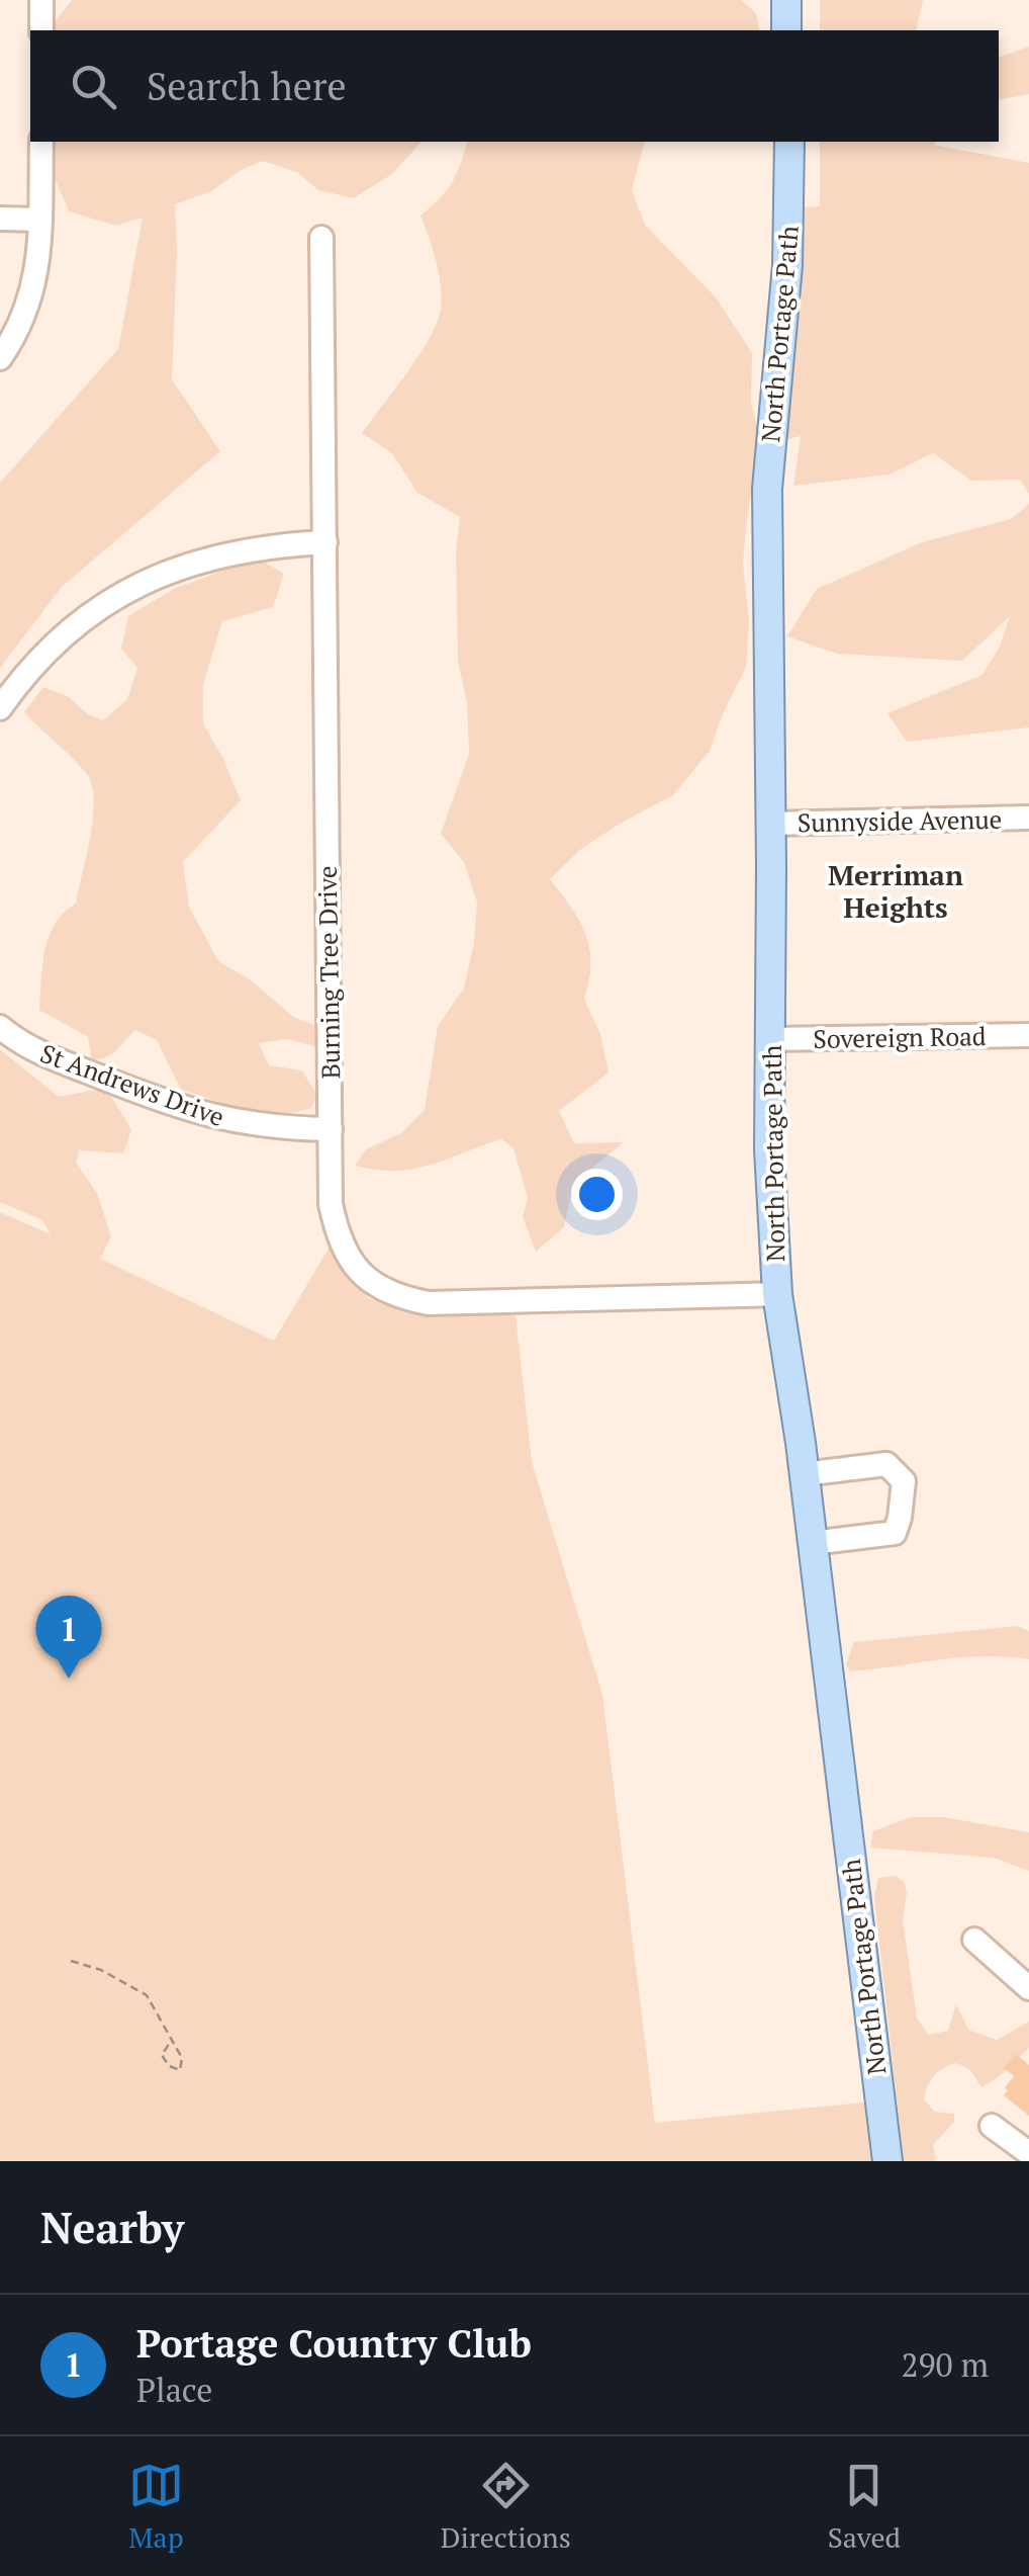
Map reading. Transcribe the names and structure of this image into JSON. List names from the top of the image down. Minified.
{"streets":{"main road":["North Portage Path"],"street":["Sunnyside Avenue","Burning Tree Drive","Sovereign Road","St Andrews Drive"]},"crossings":[["North Portage Path","Sunnyside Avenue"],["North Portage Path","Burning Tree Drive"],["North Portage Path","Sovereign Road"],["Burning Tree Drive","St Andrews Drive"]],"districts":["Merriman Heights"],"page":{"search":"Search here","pins":"1","heading":"Nearby","list":[{"mark":"1","name":"Portage Country Club","note":"Place","value":"290 m"}],"nav":["Map","Directions","Saved"]}}
